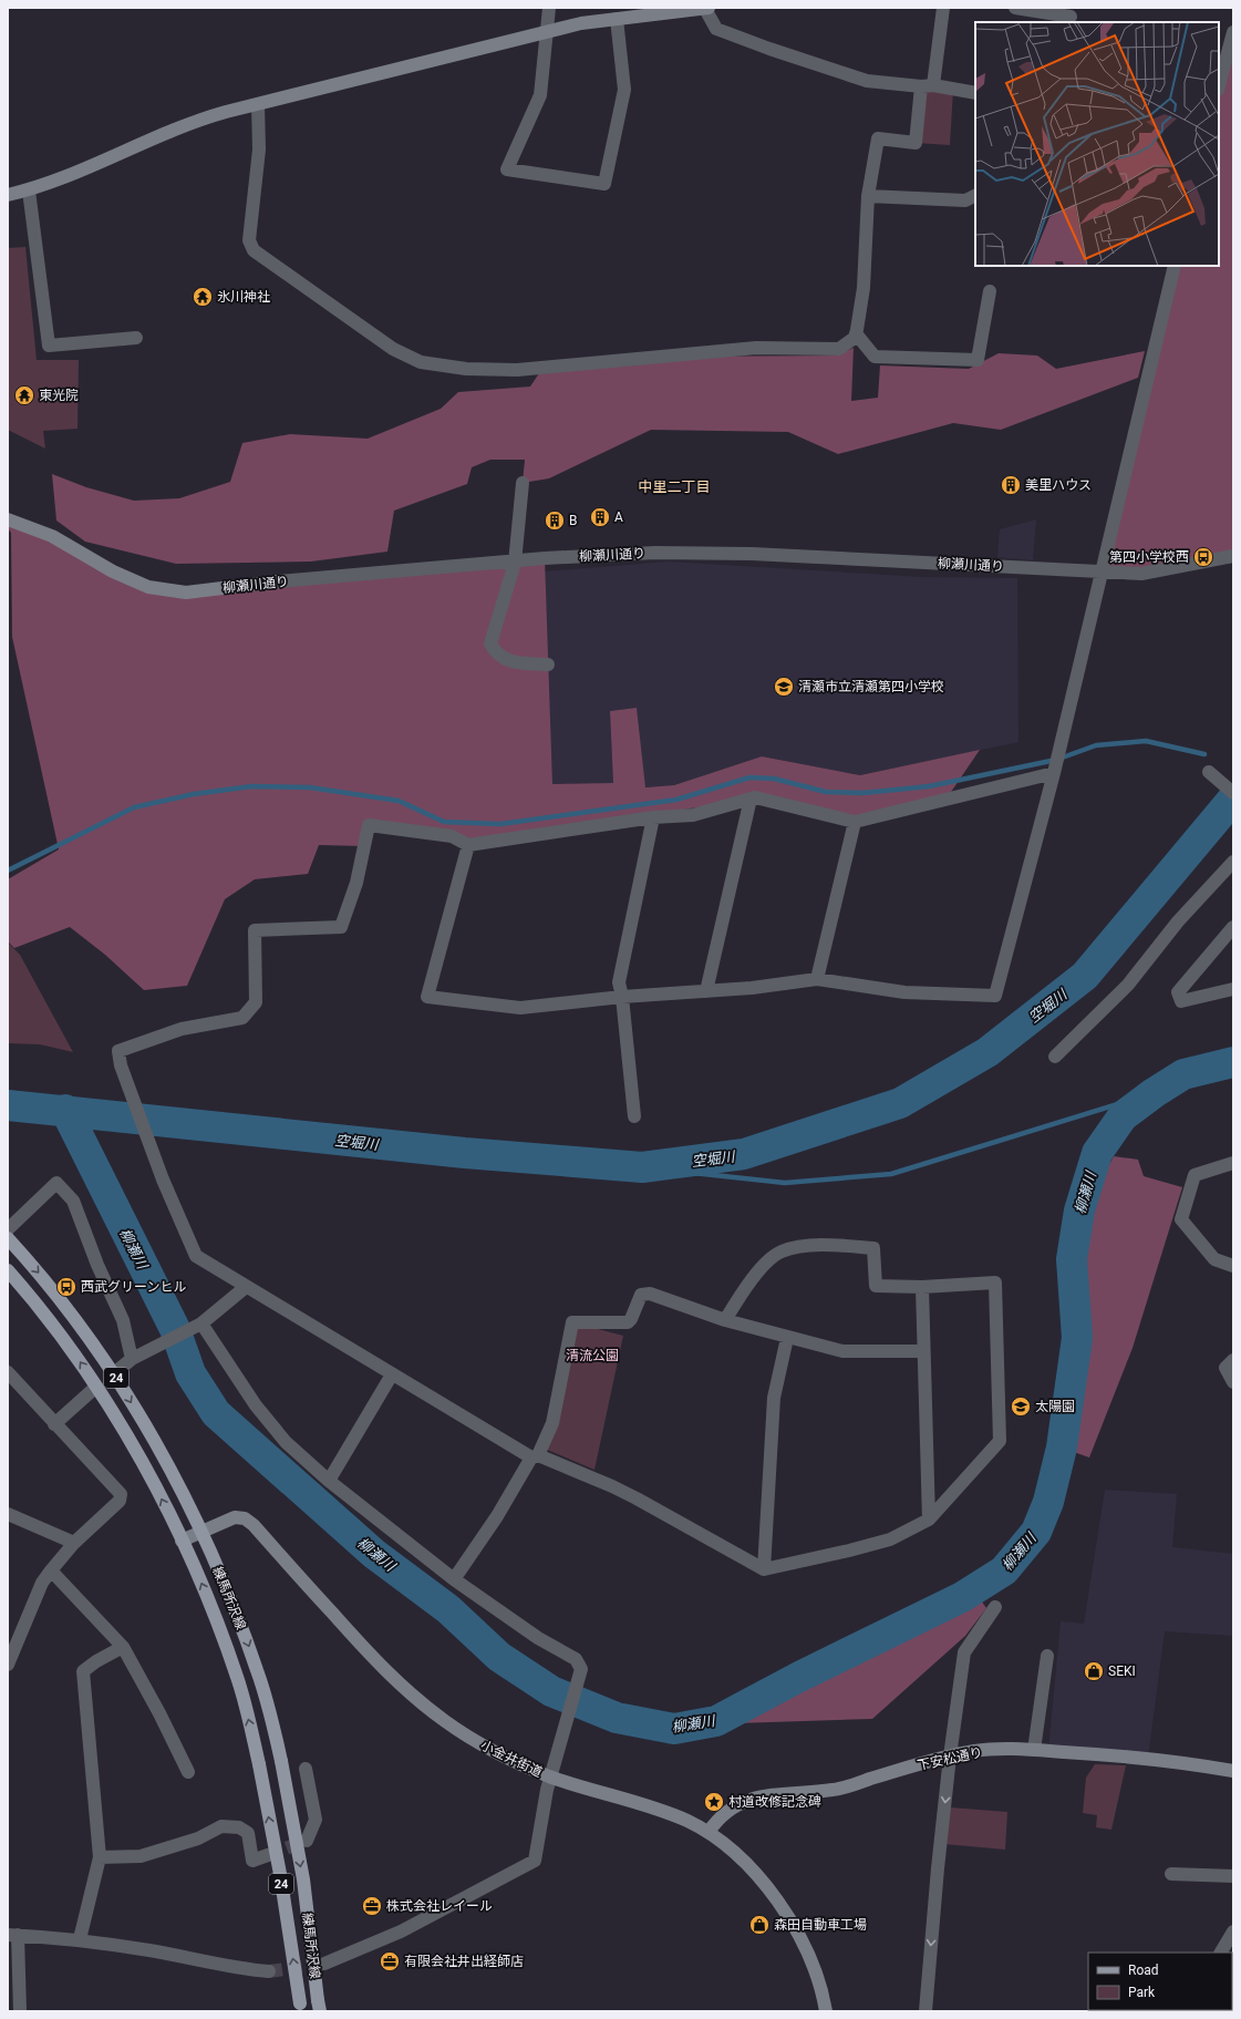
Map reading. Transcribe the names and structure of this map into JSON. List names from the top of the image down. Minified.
{"streets":{"main road":["24","練馬所沢線"],"street":["柳瀬川通り","小金井街道","下安松通り"]},"crossings":[["練馬所沢線","小金井街道"],["小金井街道","下安松通り"]],"districts":["中里二丁目"],"water":["空堀川","柳瀬川"],"parks":["清流公園"],"places":{"temple":["氷川神社","東光院"],"building":["美里ハウス","A","B"],"bus stop":["第四小学校西","西武グリーンヒル"],"school or university":["清瀬市立清瀬第四小学校","太陽園"],"shop":["SEKI","森田自動車工場"],"place":["村道改修記念碑"],"office":["株式会社レイール","有限会社井出経師店"]},"legend":["Road","Park"]}
